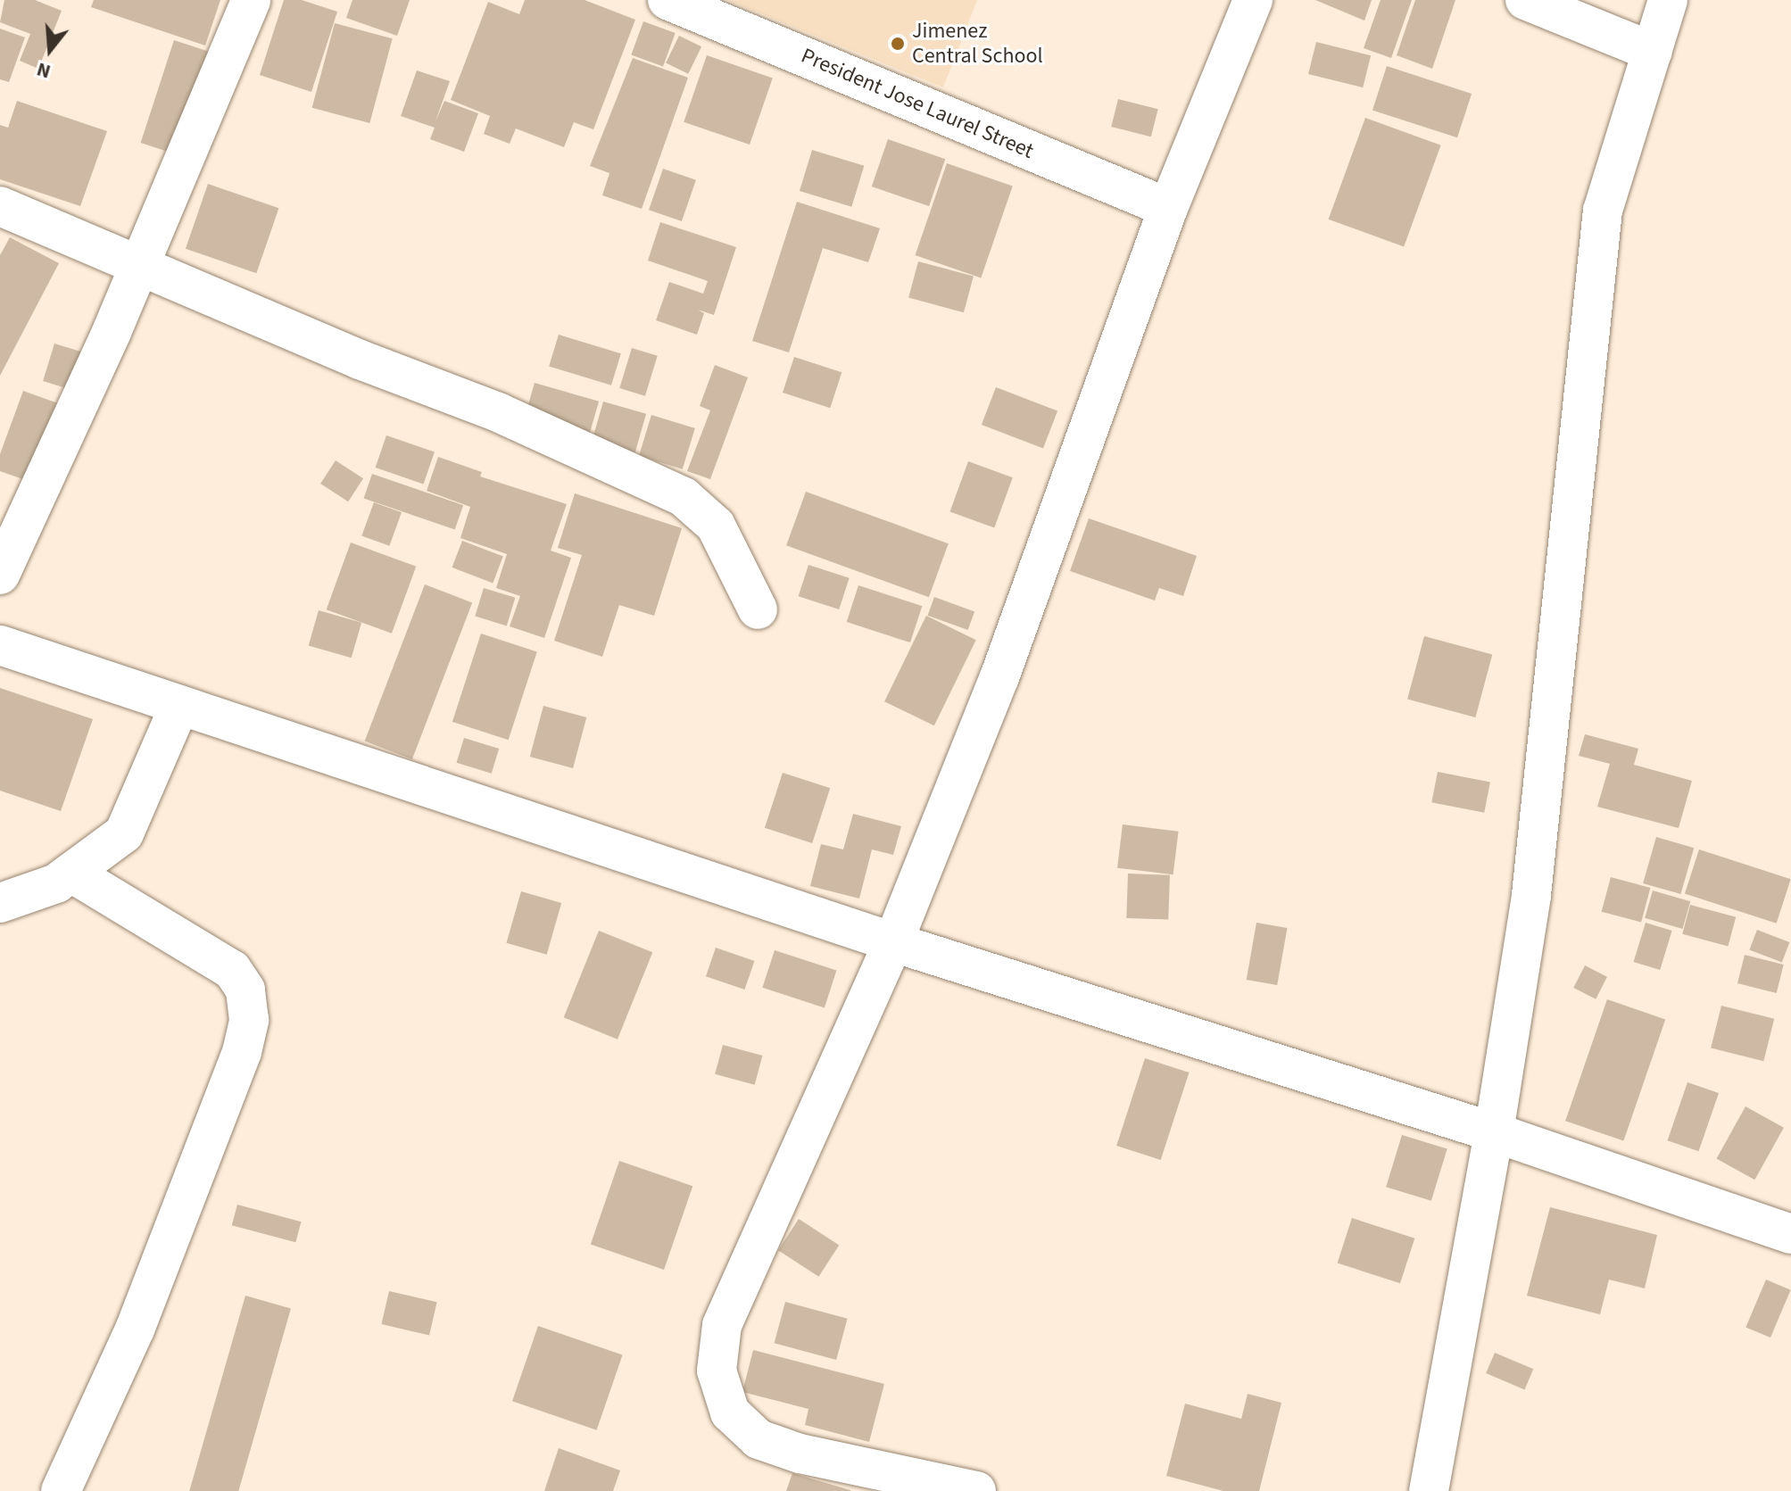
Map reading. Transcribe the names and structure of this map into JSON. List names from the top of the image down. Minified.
{"streets":{"street":["President Jose Laurel Street"]},"places":["Jimenez Central School"],"north":"bottom"}
